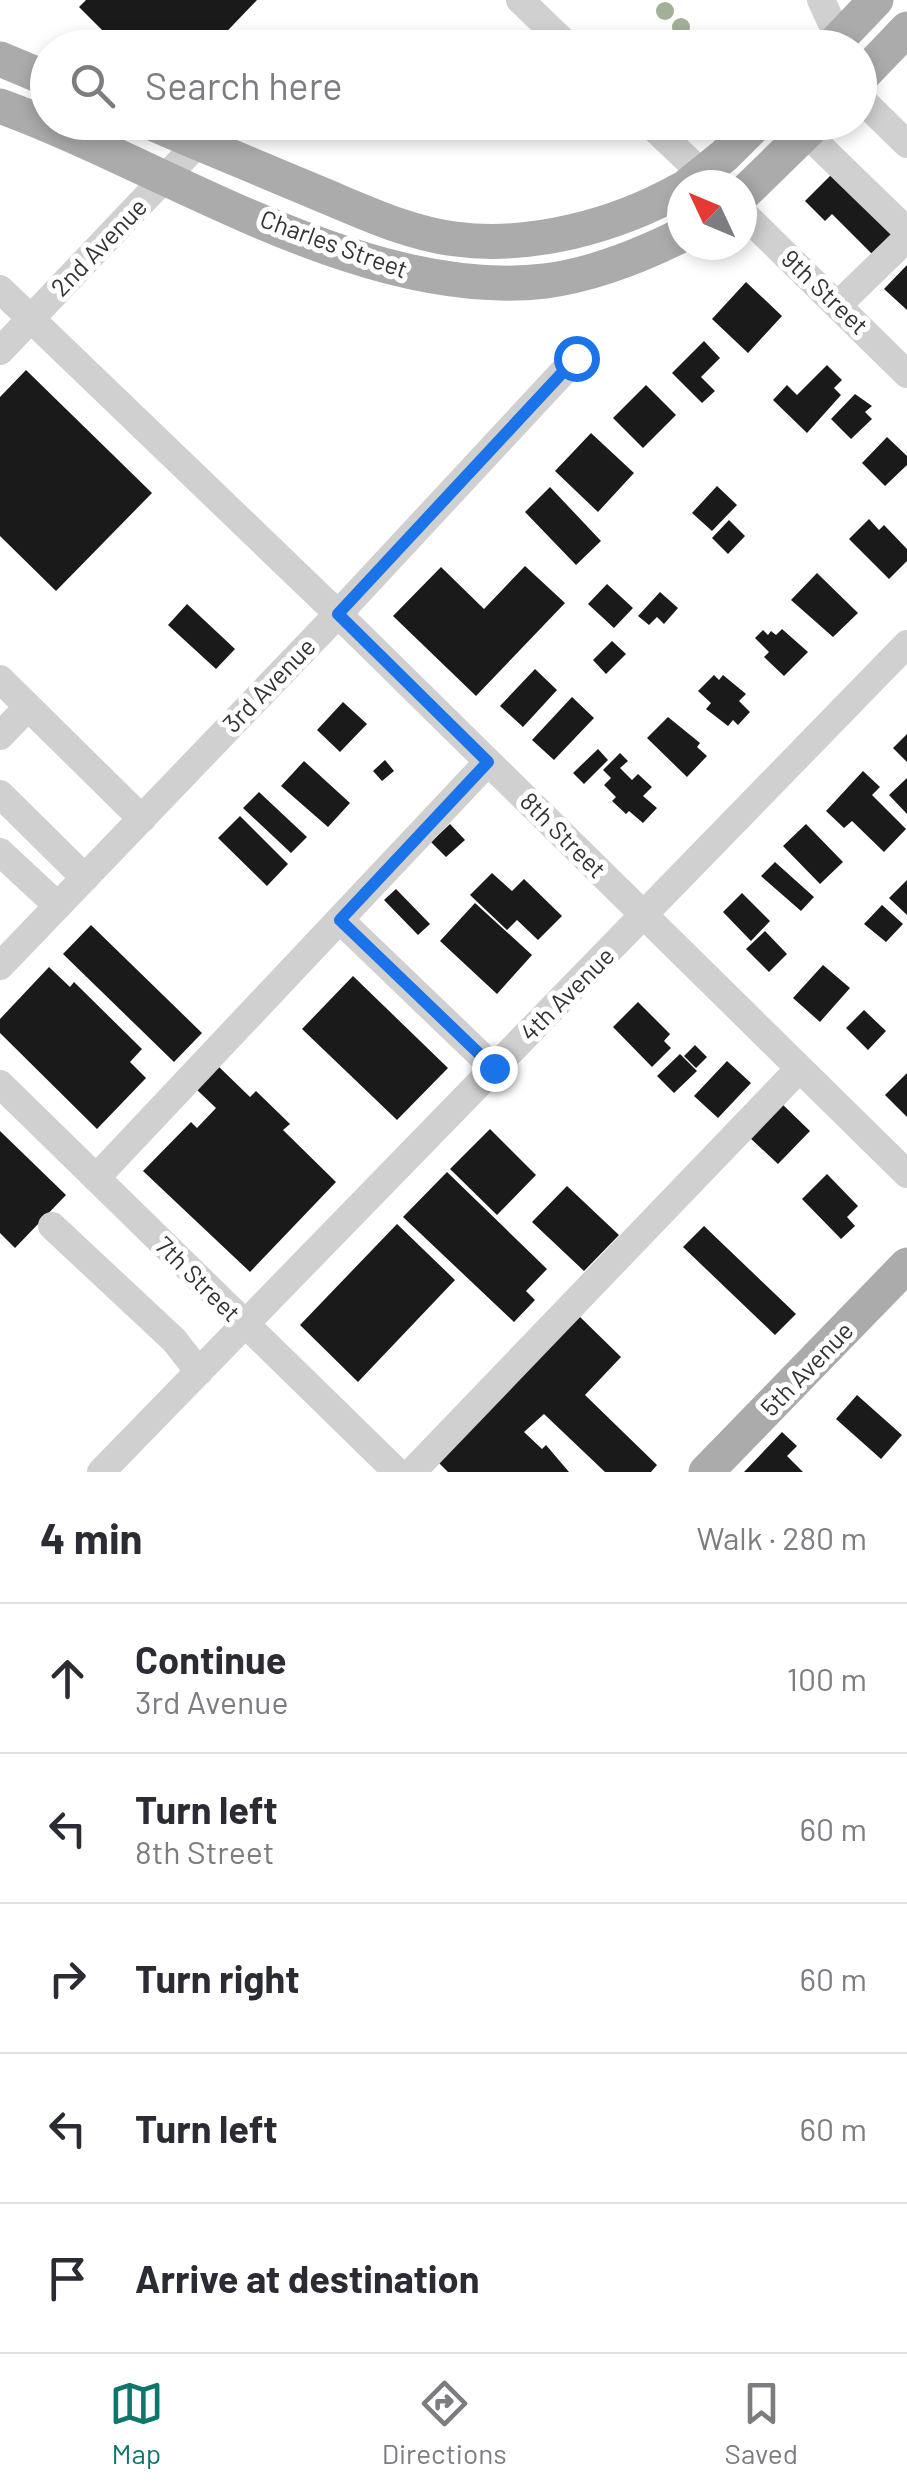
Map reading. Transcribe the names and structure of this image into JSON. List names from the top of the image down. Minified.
{"streets":{"main road":["Charles Street","5th Avenue"],"street":["2nd Avenue","9th Street","3rd Avenue","8th Street","4th Avenue","7th Street"]},"crossings":[["Charles Street","2nd Avenue"],["2nd Avenue","8th Street"],["3rd Avenue","8th Street"],["8th Street","4th Avenue"],["4th Avenue","7th Street"]],"north":"top left","page":{"search":"Search here","heading":["4 min","Walk · 280 m"],"list":[["Continue","3rd Avenue","100 m"],["Turn left","8th Street","60 m"],["Turn right","60 m"],["Turn left","60 m"],"Arrive at destination"],"nav":["Map","Directions","Saved"]}}
